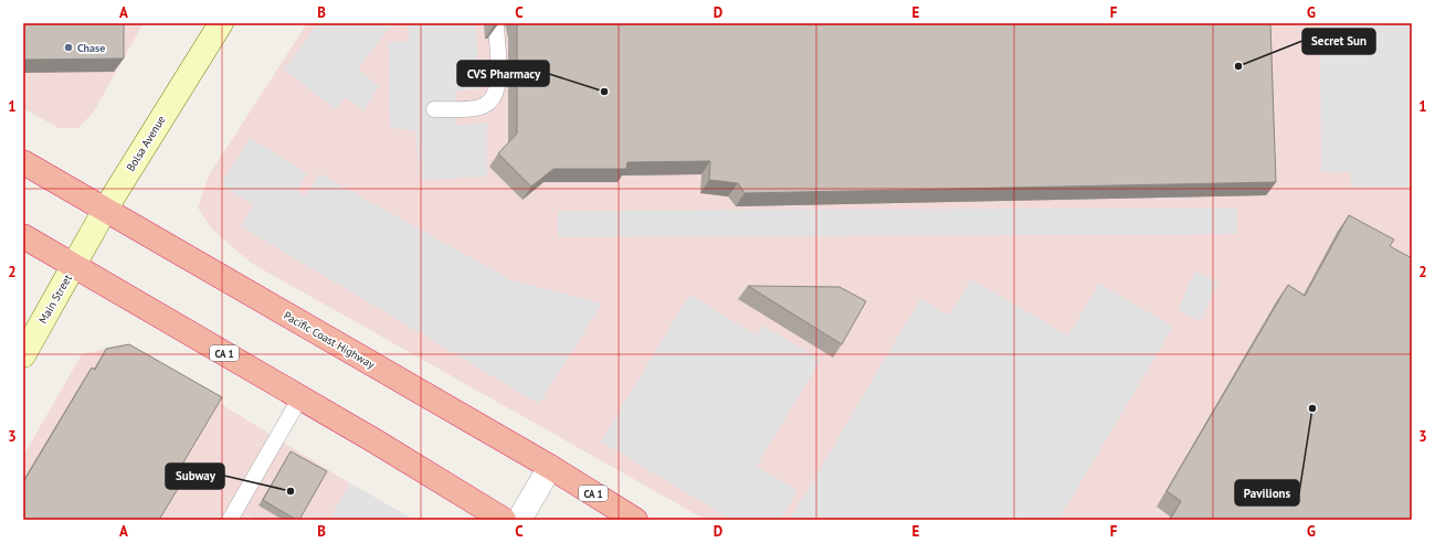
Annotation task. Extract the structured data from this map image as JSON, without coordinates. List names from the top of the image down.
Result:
{
  "streets": {
    "highway": ["Pacific Coast Highway", "CA 1"],
    "main road": ["Bolsa Avenue", "Main Street"]
  },
  "crossings": [
    ["Bolsa Avenue", "Main Street"],
    ["Bolsa Avenue", "Pacific Coast Highway"],
    ["Bolsa Avenue", "CA 1"],
    ["Main Street", "CA 1"]
  ],
  "places": [
    "Chase",
    "Secret Sun",
    "CVS Pharmacy",
    "Pavilions",
    "Subway"
  ],
  "grid": {
    "columns": [
      "A",
      "B",
      "C",
      "D",
      "E",
      "F",
      "G"
    ],
    "rows": ["1", "2", "3"]
  }
}
